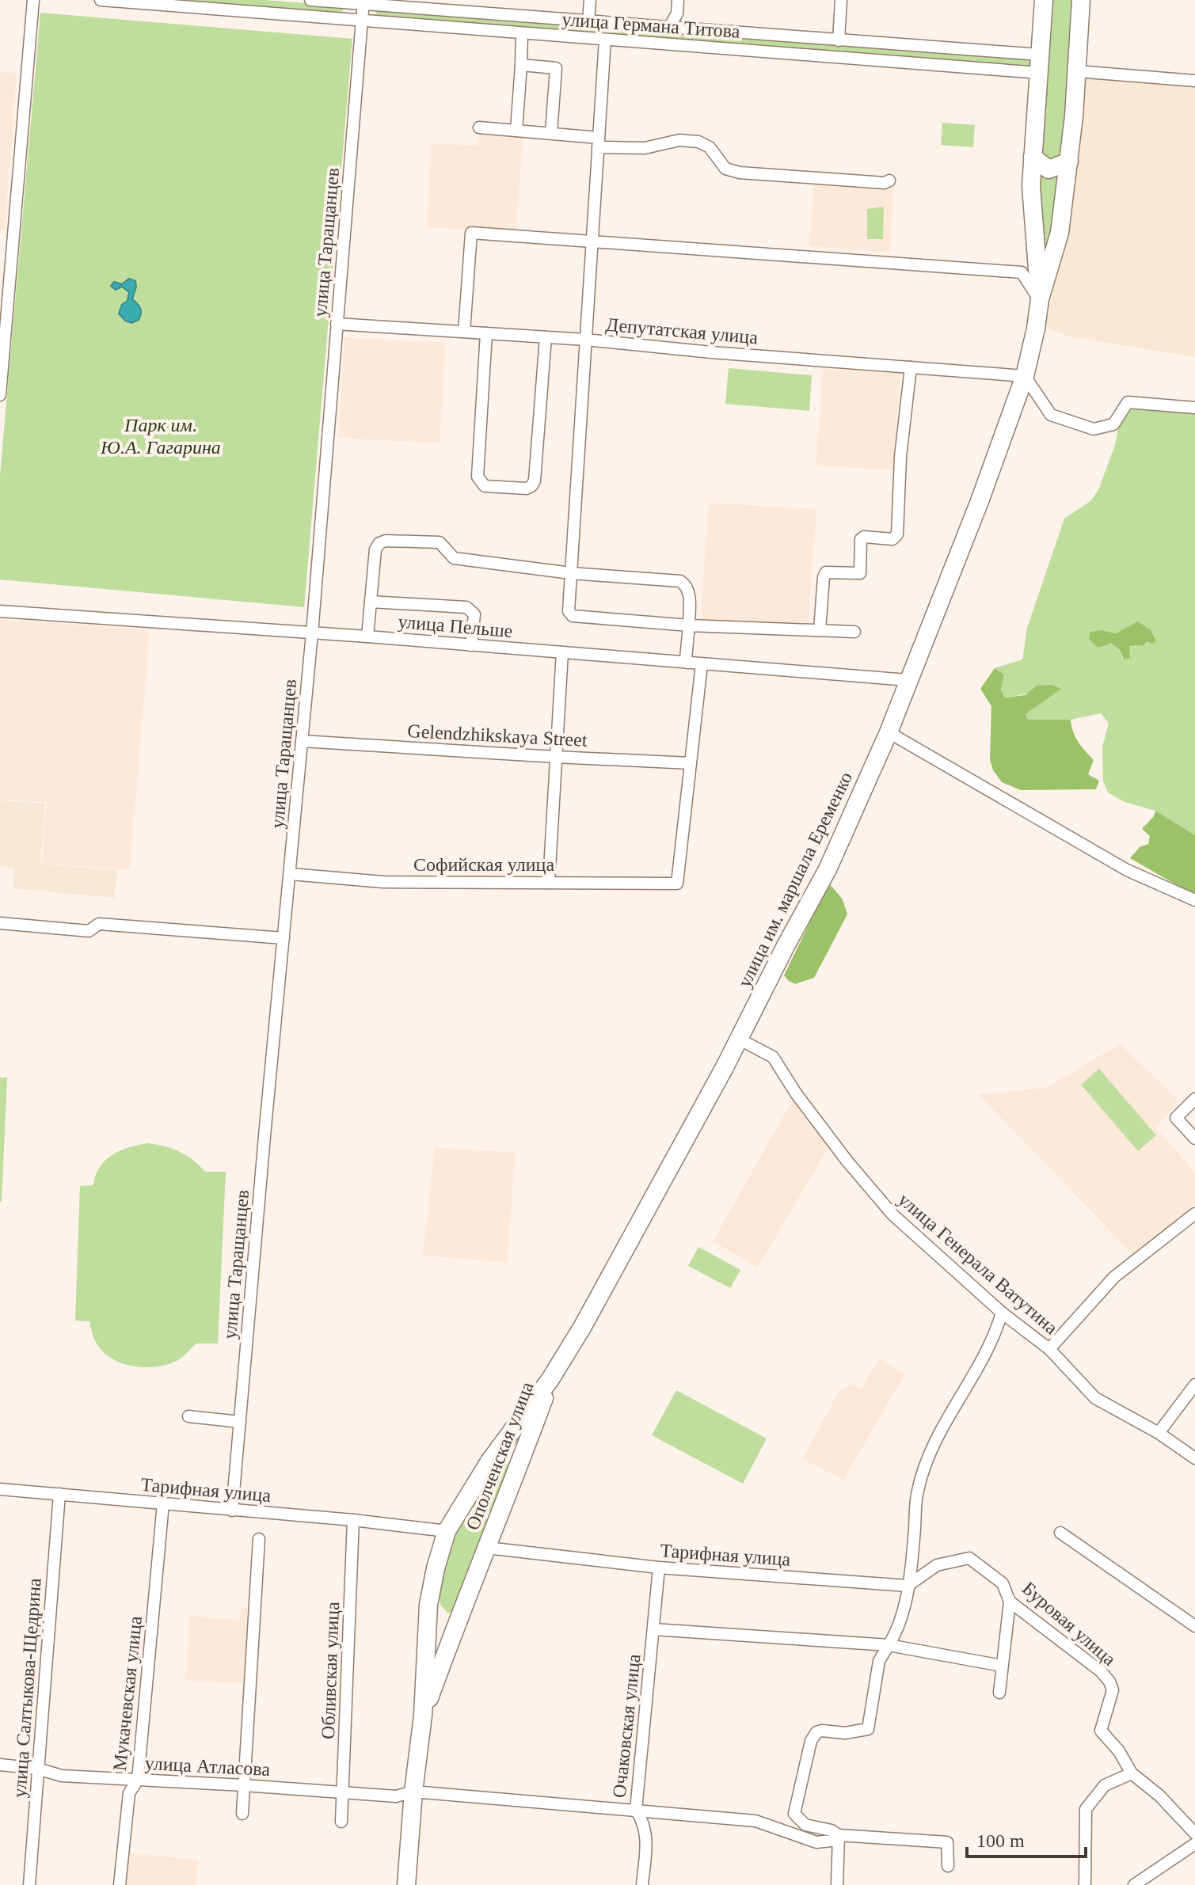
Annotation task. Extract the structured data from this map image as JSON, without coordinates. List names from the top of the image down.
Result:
{
  "streets": {
    "highway": ["улица им. маршала Еременко", "Ополченская улица"],
    "street": [
      "улица Германа Титова",
      "улица Таращанцев",
      "Депутатская улица",
      "улица Пельше",
      "Gelendzhikskaya Street",
      "Софийская улица",
      "улица Генерала Ватутина",
      "Тарифная улица",
      "Буровая улица",
      "Обливская улица",
      "улица Салтыкова-Щедрина",
      "Мукачевская улица",
      "Очаковская улица",
      "улица Атласова"
    ]
  },
  "crossings": [
    ["улица Германа Титова", "улица Таращанцев"],
    ["улица Германа Титова", "улица им. маршала Еременко"],
    ["улица Таращанцев", "Депутатская улица"],
    ["улица Таращанцев", "улица Пельше"],
    ["улица Таращанцев", "Gelendzhikskaya Street"],
    ["улица Таращанцев", "Софийская улица"],
    ["улица Таращанцев", "Тарифная улица"],
    ["Депутатская улица", "улица им. маршала Еременко"],
    ["улица Пельше", "улица им. маршала Еременко"],
    ["Gelendzhikskaya Street", "Софийская улица"],
    ["улица им. маршала Еременко", "улица Генерала Ватутина"],
    ["улица им. маршала Еременко", "Ополченская улица"],
    ["Ополченская улица", "Тарифная улица"],
    ["Ополченская улица", "улица Атласова"],
    ["Тарифная улица", "Буровая улица"],
    ["Тарифная улица", "Обливская улица"],
    ["Тарифная улица", "улица Салтыкова-Щедрина"],
    ["Тарифная улица", "Мукачевская улица"],
    ["Тарифная улица", "Очаковская улица"],
    ["Обливская улица", "улица Атласова"],
    ["улица Салтыкова-Щедрина", "улица Атласова"],
    ["Мукачевская улица", "улица Атласова"],
    ["Очаковская улица", "улица Атласова"]
  ],
  "parks": ["Парк им. Ю.А. Гагарина"],
  "scale_bar": "100 m"
}
